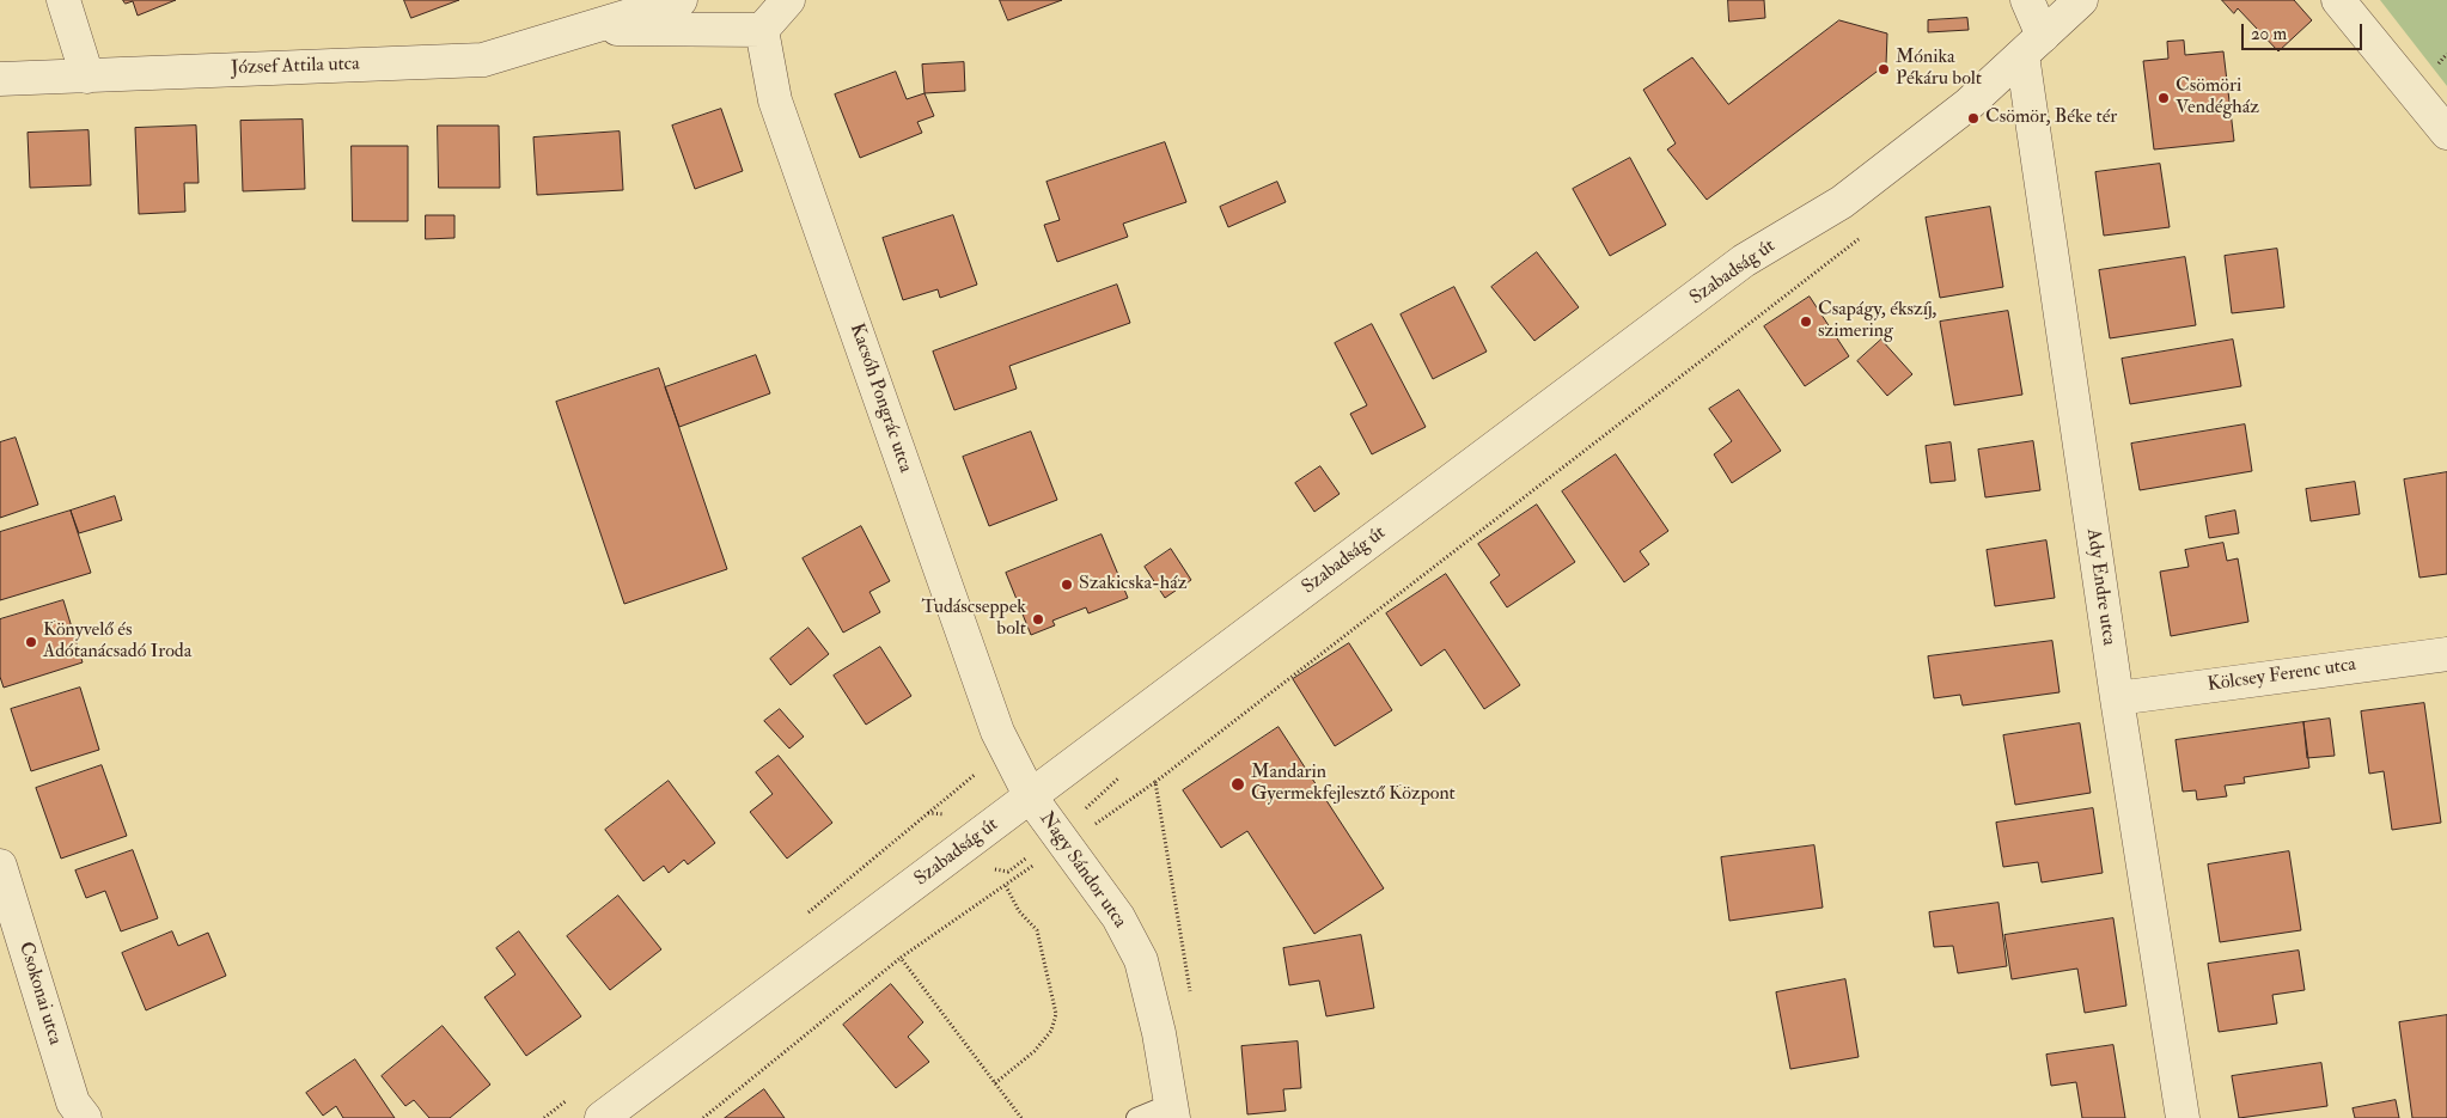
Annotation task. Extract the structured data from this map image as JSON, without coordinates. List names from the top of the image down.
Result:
{
  "streets": {
    "street": [
      "József Attila utca",
      "Szabadság út",
      "Kacsóh Pongrác utca",
      "Ady Endre utca",
      "Kölcsey Ferenc utca",
      "Nagy Sándor utca",
      "Csokonai utca"
    ]
  },
  "crossings": [
    ["József Attila utca", "Kacsóh Pongrác utca"],
    ["Szabadság út", "Kacsóh Pongrác utca"],
    ["Szabadság út", "Ady Endre utca"],
    ["Szabadság út", "Nagy Sándor utca"],
    ["Kacsóh Pongrác utca", "Nagy Sándor utca"],
    ["Ady Endre utca", "Kölcsey Ferenc utca"]
  ],
  "places": [
    "Mónika Pékáru bolt",
    "Csömöri Vendégház",
    "Csömör, Béke tér",
    "Csapágy, ékszíj, szimering",
    "Szakicska-ház",
    "Tudáscseppek bolt",
    "Könyvelő és Adótanácsadó Iroda",
    "Mandarin Gyermekfejlesztő Központ"
  ],
  "scale_bar": "20 m"
}
